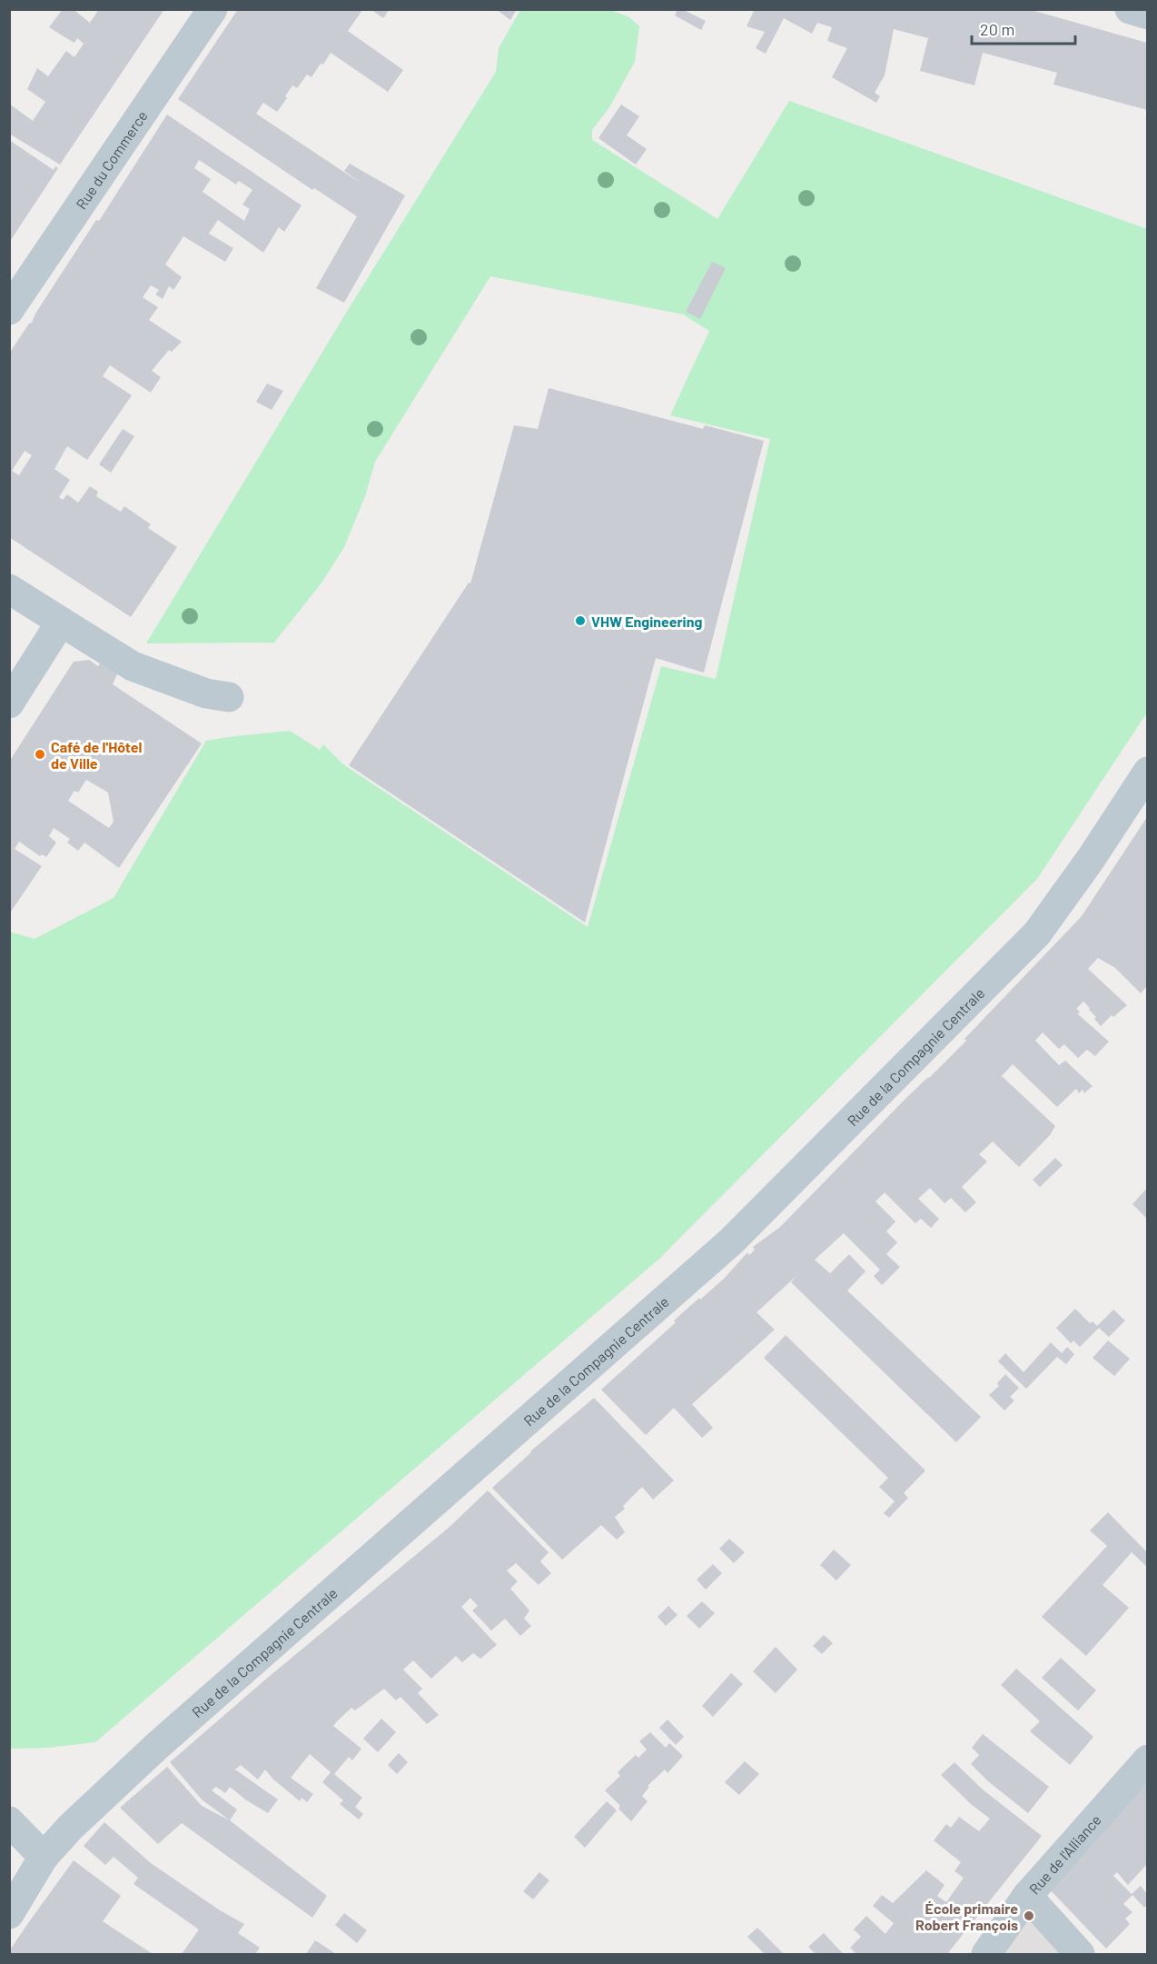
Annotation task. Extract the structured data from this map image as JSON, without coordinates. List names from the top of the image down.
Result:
{
  "streets": {
    "street": ["Rue du Commerce", "Rue de la Compagnie Centrale", "Rue de l'Alliance"]
  },
  "places": ["VHW Engineering", "Café de l'Hôtel de Ville", "École primaire Robert François"],
  "scale_bar": "20 m"
}
